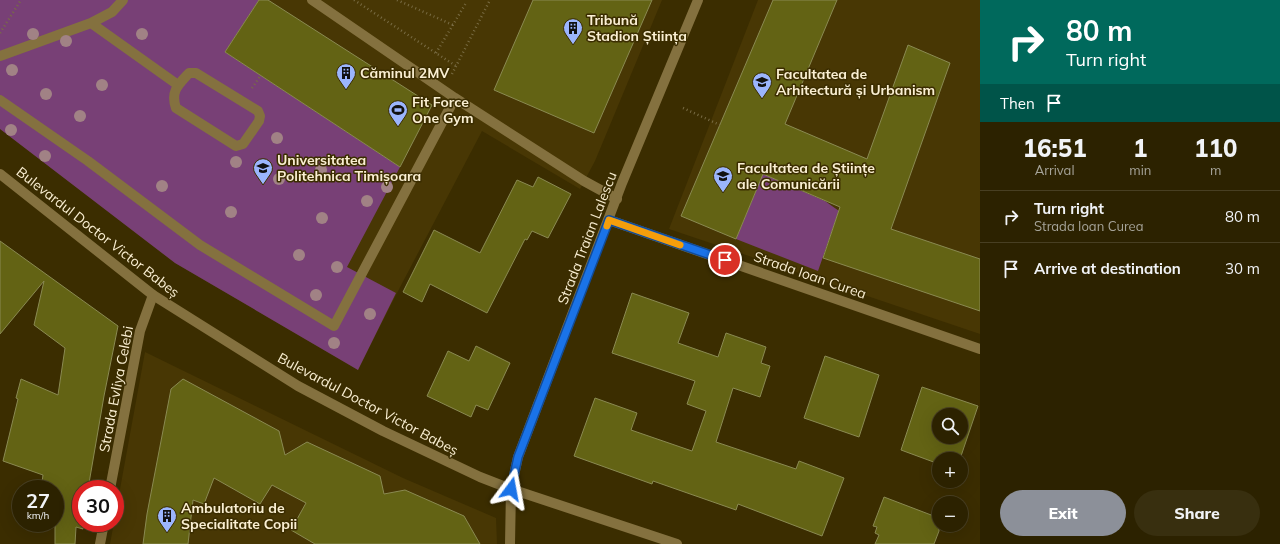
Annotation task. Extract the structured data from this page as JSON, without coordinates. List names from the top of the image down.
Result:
{
  "streets": {
    "street": [
      "Bulevardul Doctor Victor Babeș",
      "Strada Traian Lalescu",
      "Strada Ioan Curea",
      "Strada Evliya Celebi"
    ]
  },
  "crossings": [
    ["Bulevardul Doctor Victor Babeș", "Strada Traian Lalescu"],
    ["Bulevardul Doctor Victor Babeș", "Strada Evliya Celebi"],
    ["Strada Traian Lalescu", "Strada Ioan Curea"]
  ],
  "places": {
    "building": ["Tribună Stadion Știința", "Căminul 2MV", "Ambulatoriu de Specialitate Copii"],
    "school or university": ["Facultatea de Arhitectură și Urbanism", "Universitatea Politehnica Timișoara", "Facultatea de Științe ale Comunicării"],
    "sports": ["Fit Force One Gym"]
  },
  "page": {
    "turn": ["80 m", "Turn right"],
    "then": "Then",
    "eta": [
      "16:51",
      "Arrival",
      "1",
      "min",
      "110",
      "m"
    ],
    "list": [
      {
        "name": "Turn right",
        "note": "Strada Ioan Curea",
        "value": "80 m"
      },
      {
        "name": "Arrive at destination",
        "value": "30 m"
      }
    ],
    "map_buttons": ["+", "−"],
    "speed": "27 km/h",
    "limit": "30",
    "buttons": ["Exit", "Share"]
  }
}
